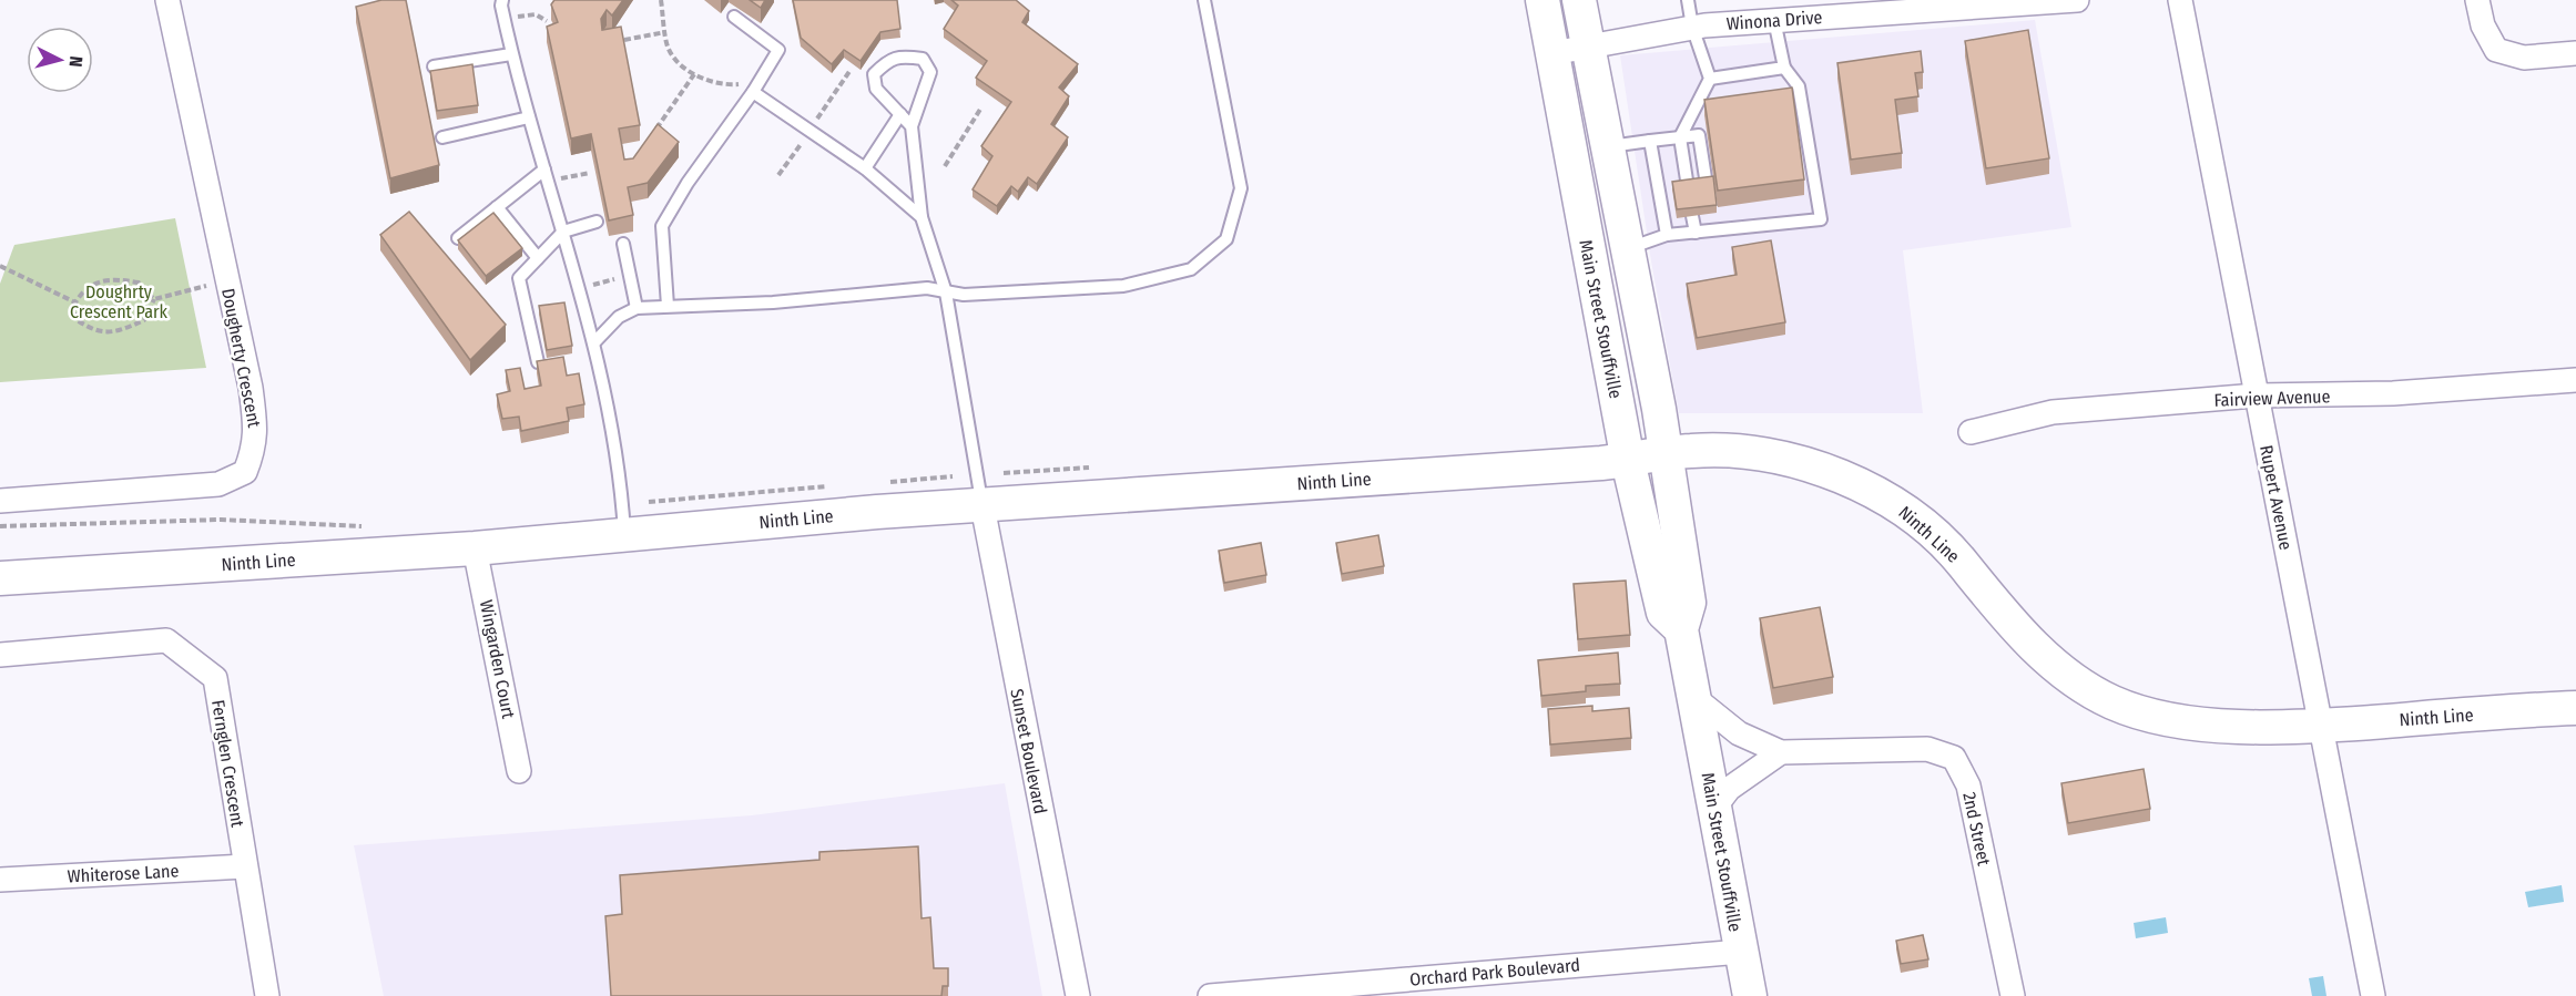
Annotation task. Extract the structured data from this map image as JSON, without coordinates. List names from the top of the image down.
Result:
{
  "streets": {
    "main road": ["Main Street Stouffville", "Ninth Line"],
    "street": [
      "Winona Drive",
      "Dougherty Crescent",
      "Fairview Avenue",
      "Rupert Avenue",
      "Wingarden Court",
      "Sunset Boulevard",
      "Fernglen Crescent",
      "2nd Street",
      "Whiterose Lane",
      "Orchard Park Boulevard"
    ]
  },
  "crossings": [
    ["Winona Drive", "Main Street Stouffville"],
    ["Main Street Stouffville", "Ninth Line"],
    ["Main Street Stouffville", "2nd Street"],
    ["Main Street Stouffville", "Orchard Park Boulevard"],
    ["Fairview Avenue", "Rupert Avenue"],
    ["Ninth Line", "Rupert Avenue"],
    ["Ninth Line", "Wingarden Court"],
    ["Ninth Line", "Sunset Boulevard"],
    ["Fernglen Crescent", "Whiterose Lane"]
  ],
  "parks": ["Doughrty Crescent Park"],
  "north": "right"
}
